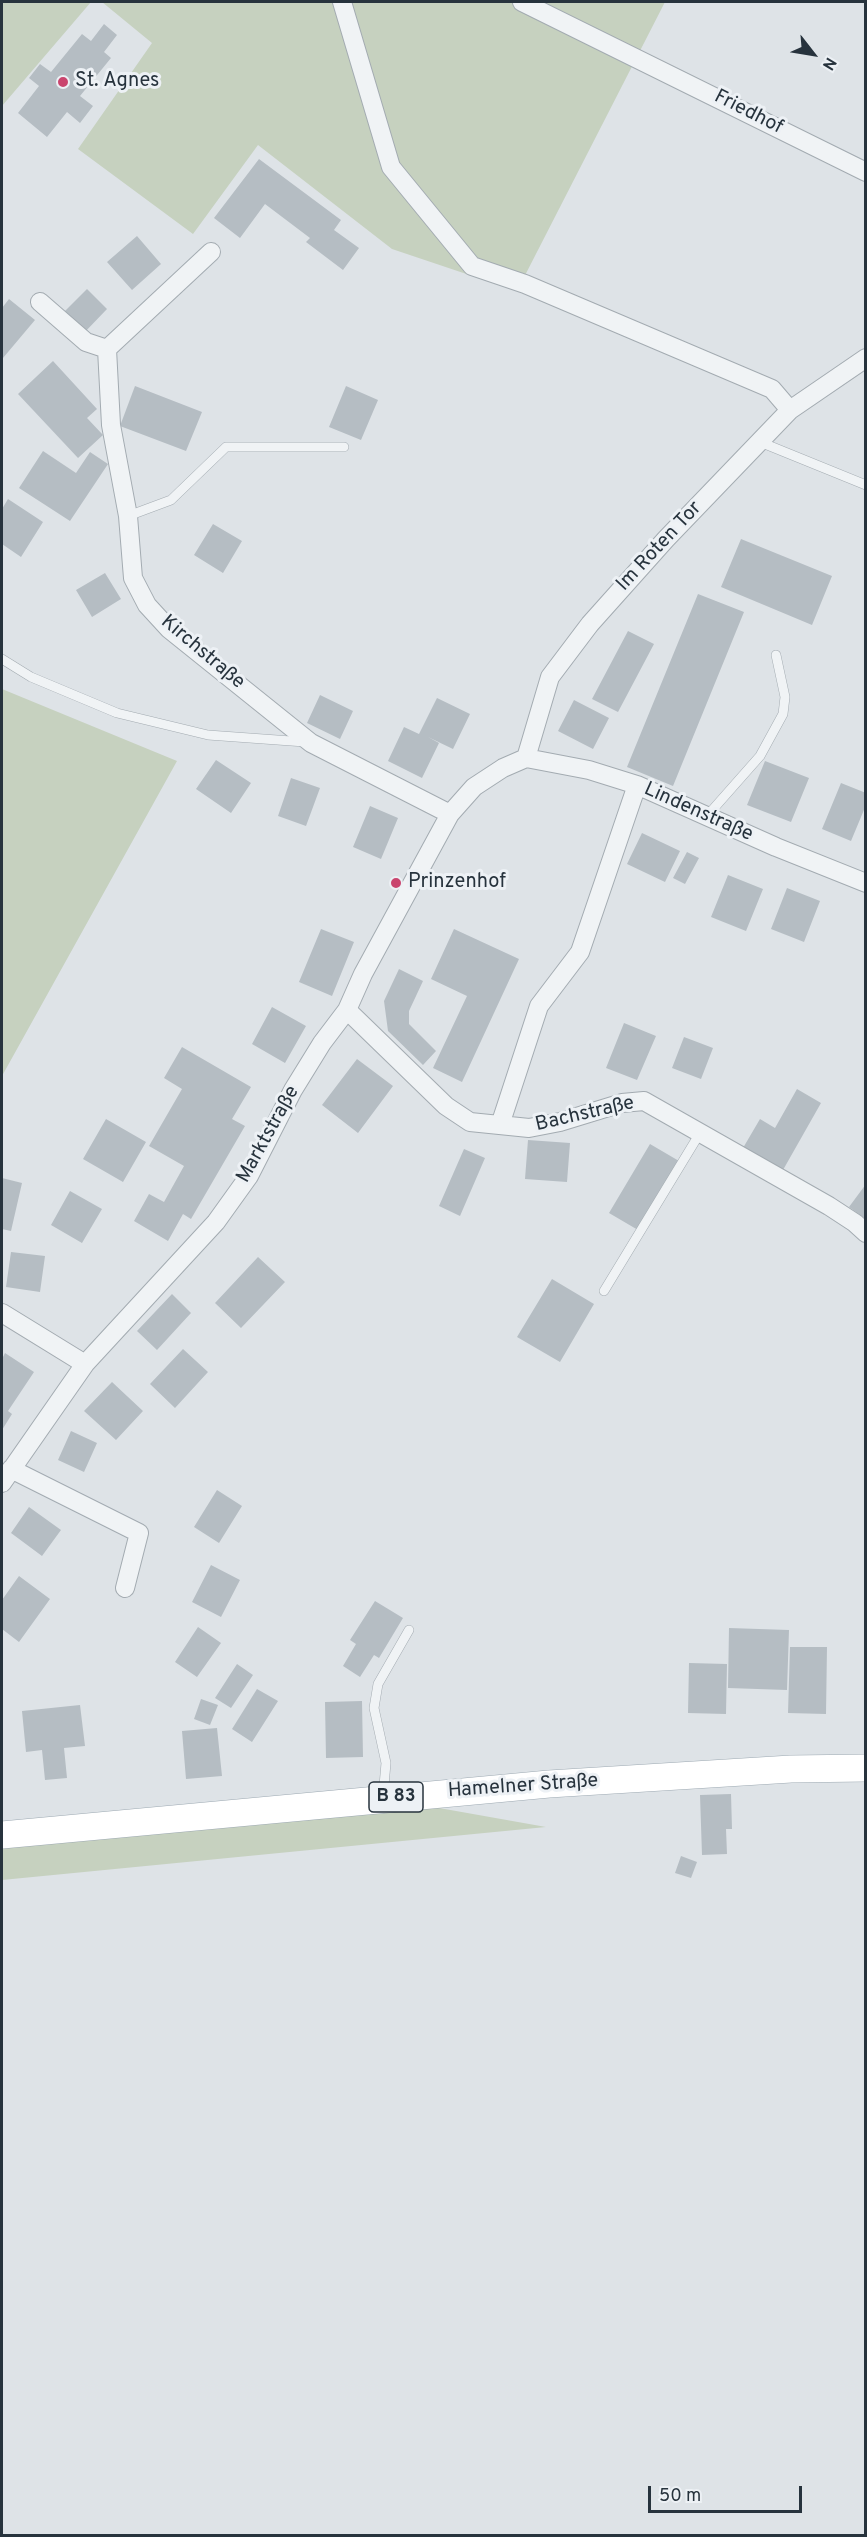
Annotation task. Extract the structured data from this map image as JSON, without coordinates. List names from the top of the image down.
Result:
{
  "streets": {
    "main road": ["Hamelner Straße", "B 83"],
    "street": [
      "Friedhof",
      "Im Roten Tor",
      "Kirchstraße",
      "Lindenstraße",
      "Bachstraße",
      "Marktstraße"
    ]
  },
  "crossings": [
    ["Im Roten Tor", "Lindenstraße"],
    ["Im Roten Tor", "Marktstraße"],
    ["Kirchstraße", "Marktstraße"],
    ["Lindenstraße", "Marktstraße"],
    ["Bachstraße", "Marktstraße"]
  ],
  "places": ["St. Agnes", "Prinzenhof"],
  "scale_bar": "50 m",
  "north": "bottom right"
}
